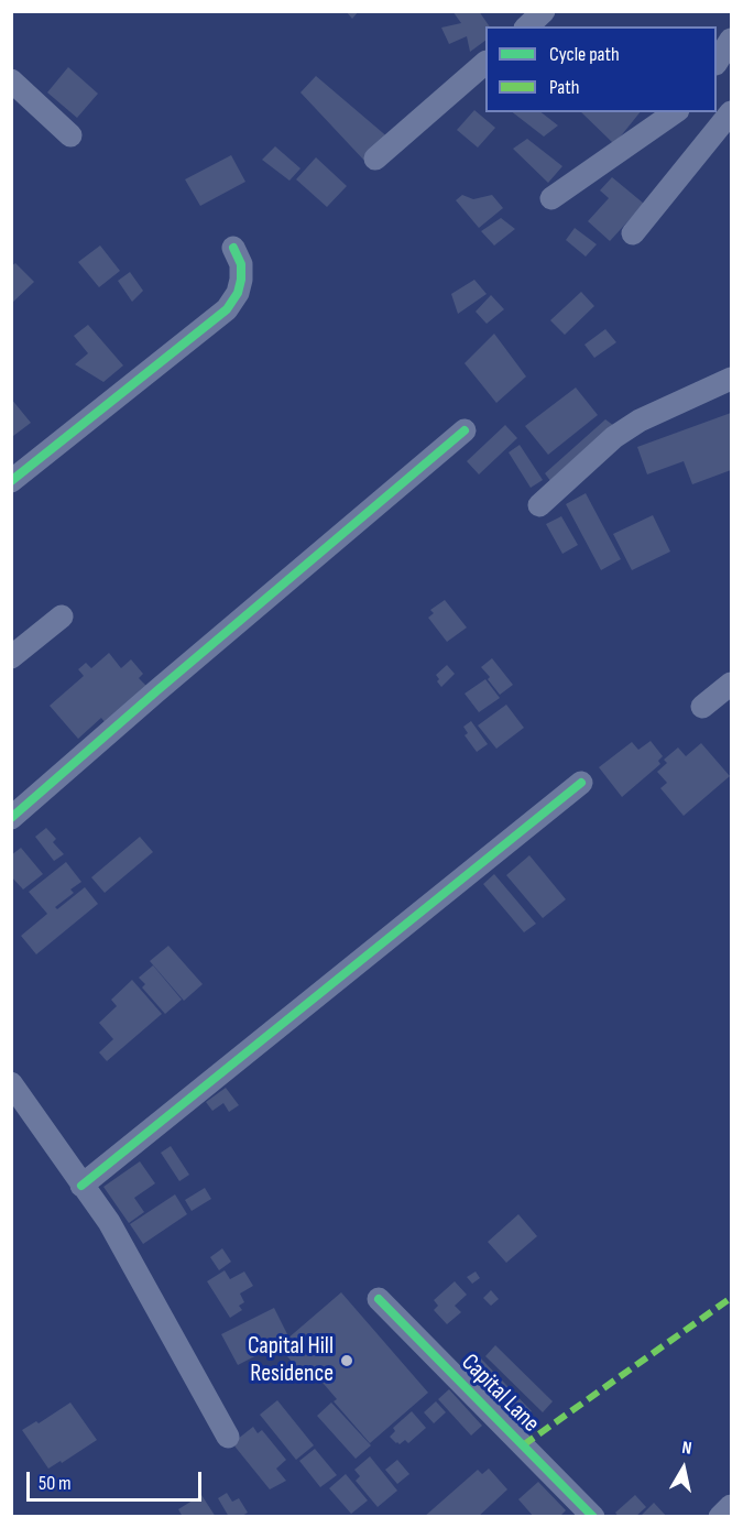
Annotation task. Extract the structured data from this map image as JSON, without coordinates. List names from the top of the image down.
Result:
{
  "streets": {
    "street": ["Capital Lane"]
  },
  "places": ["Capital Hill Residence"],
  "legend": ["Cycle path", "Path"],
  "scale_bar": "50 m",
  "north": "top"
}
